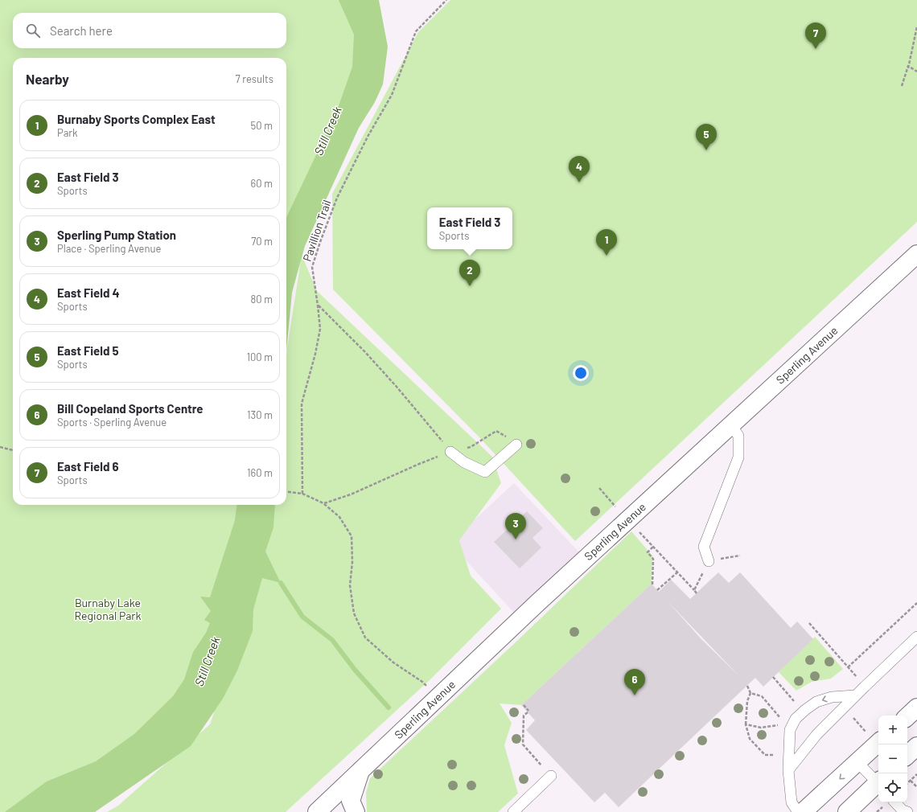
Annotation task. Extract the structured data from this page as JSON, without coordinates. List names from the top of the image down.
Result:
{
  "streets": {
    "street": ["Sperling Avenue"],
    "path": ["Pavillion Trail"]
  },
  "water": ["Still Creek"],
  "parks": ["Burnaby Lake Regional Park"],
  "page": {
    "search": "Search here",
    "pins": [
      "7",
      "5",
      "4",
      "1",
      "2",
      "3",
      "6"
    ],
    "heading": ["Nearby", "7 results"],
    "list": [
      {
        "mark": "1",
        "name": "Burnaby Sports Complex East",
        "note": "Park",
        "value": "50 m"
      },
      {
        "mark": "2",
        "name": "East Field 3",
        "note": "Sports",
        "value": "60 m"
      },
      {
        "mark": "3",
        "name": "Sperling Pump Station",
        "note": "Place · Sperling Avenue",
        "value": "70 m"
      },
      {
        "mark": "4",
        "name": "East Field 4",
        "note": "Sports",
        "value": "80 m"
      },
      {
        "mark": "5",
        "name": "East Field 5",
        "note": "Sports",
        "value": "100 m"
      },
      {
        "mark": "6",
        "name": "Bill Copeland Sports Centre",
        "note": "Sports · Sperling Avenue",
        "value": "130 m"
      },
      {
        "mark": "7",
        "name": "East Field 6",
        "note": "Sports",
        "value": "160 m"
      }
    ],
    "popup": ["East Field 3", "Sports"],
    "map_buttons": ["+", "−"]
  }
}
